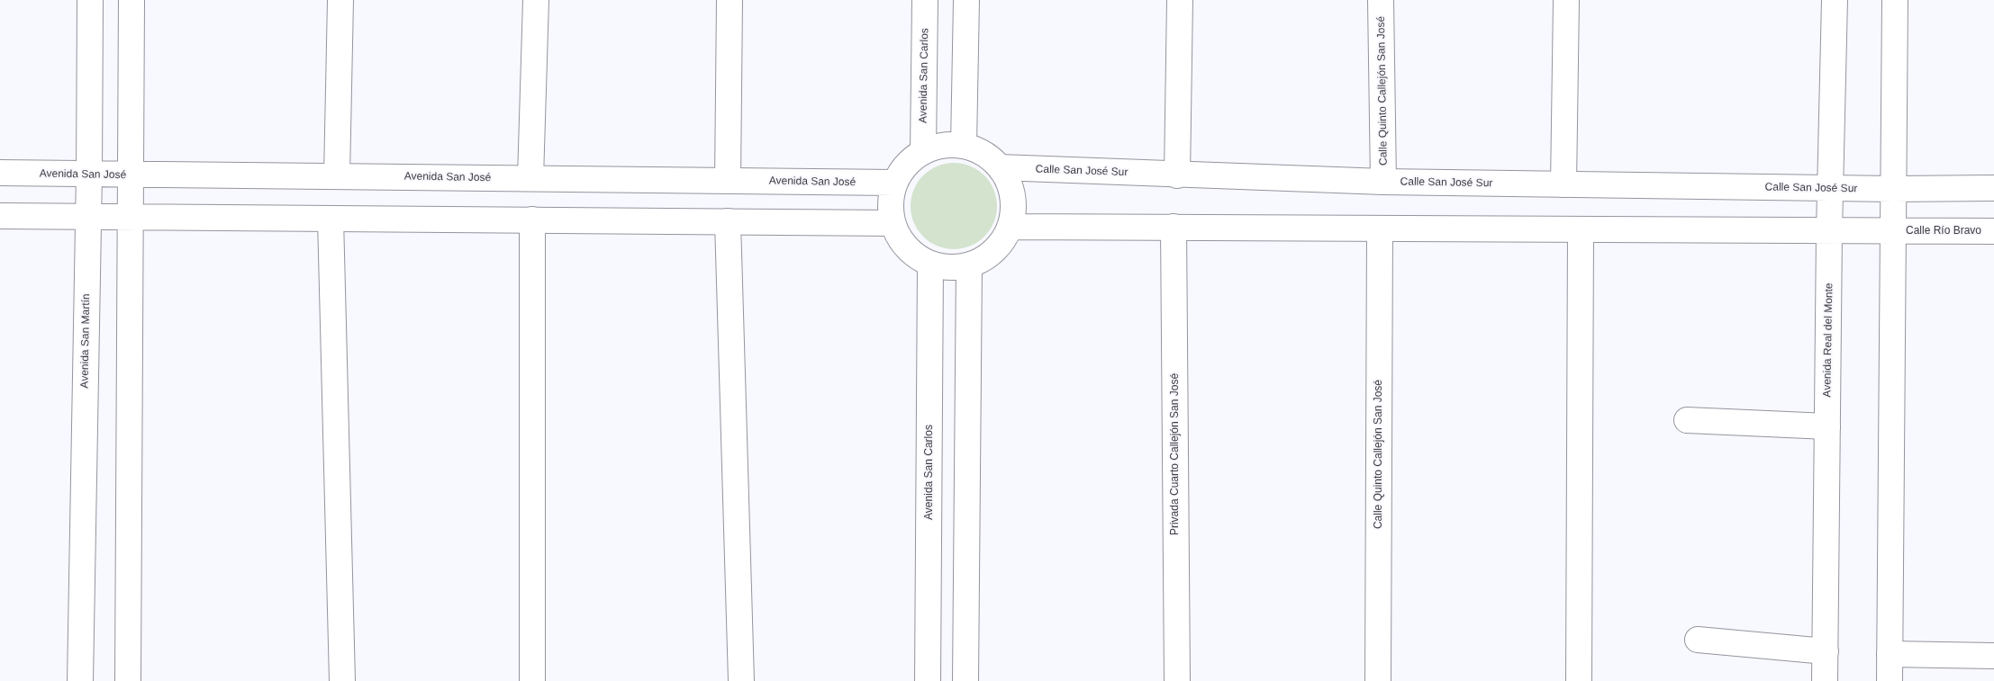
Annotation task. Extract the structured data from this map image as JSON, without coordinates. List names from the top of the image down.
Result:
{
  "streets": {
    "street": [
      "Avenida San Carlos",
      "Calle Quinto Callejón San José",
      "Calle San José Sur",
      "Avenida San José",
      "Calle Río Bravo",
      "Avenida Real del Monte",
      "Avenida San Martín",
      "Privada Cuarto Callejón San José"
    ]
  },
  "crossings": [
    ["Avenida San Carlos", "Calle San José Sur"],
    ["Avenida San Carlos", "Avenida San José"],
    ["Calle Quinto Callejón San José", "Calle San José Sur"],
    ["Calle San José Sur", "Avenida San José"],
    ["Calle San José Sur", "Avenida Real del Monte"],
    ["Avenida San José", "Avenida San Martín"]
  ]
}
